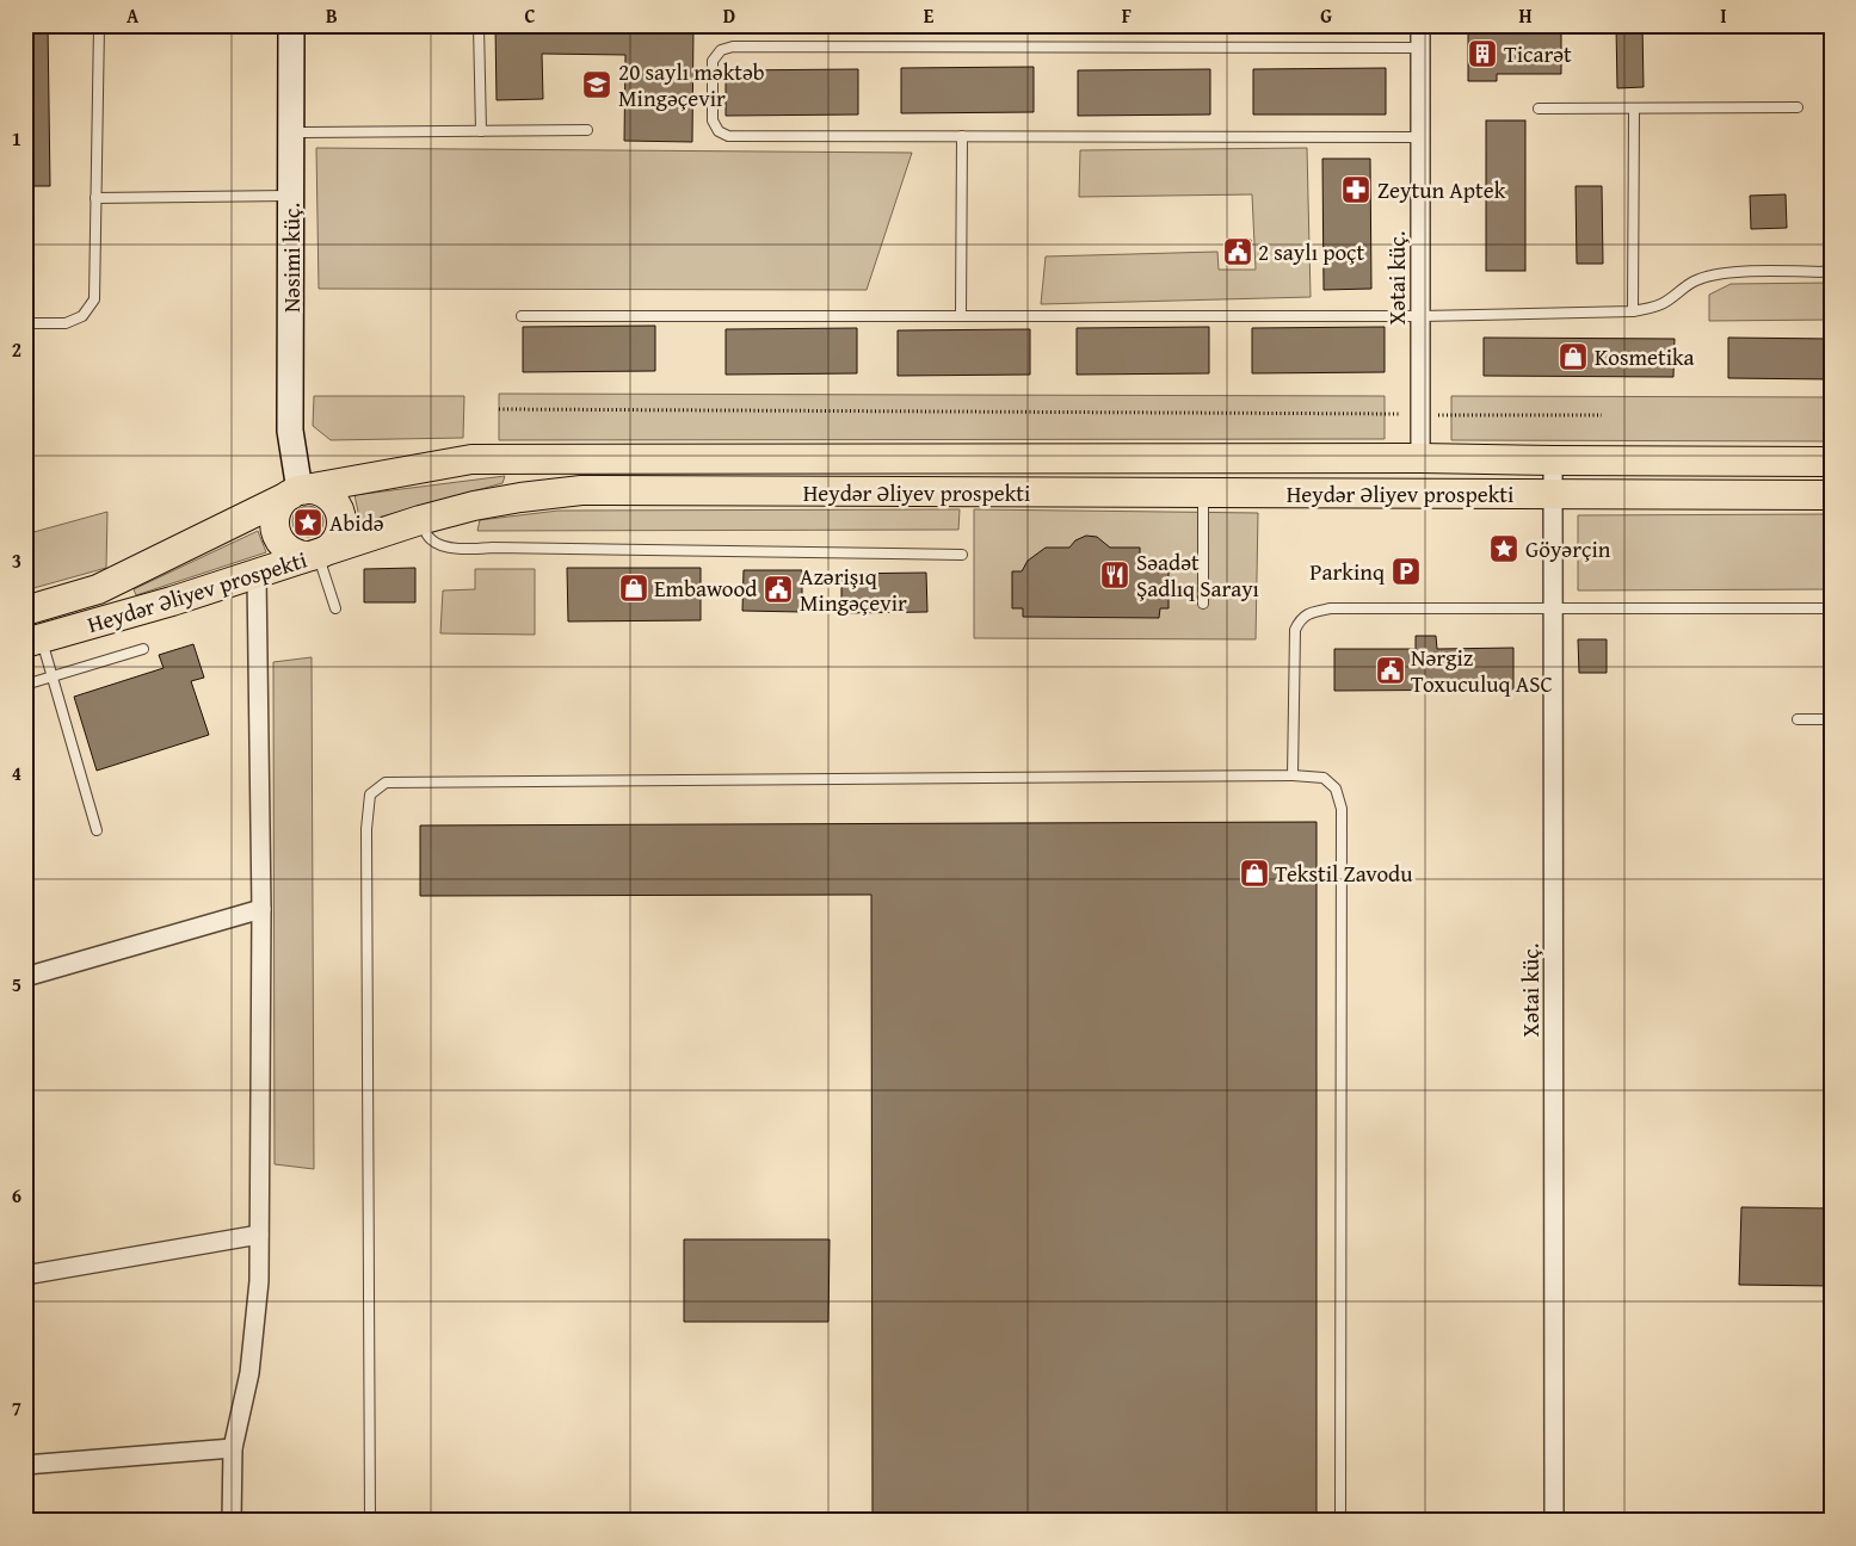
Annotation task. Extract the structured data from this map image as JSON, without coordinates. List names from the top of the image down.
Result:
{
  "streets": {
    "main road": ["Heydər Əliyev prospekti"],
    "street": ["Nəsimi küç.", "Xətai küç."]
  },
  "crossings": [
    ["Nəsimi küç.", "Heydər Əliyev prospekti"],
    ["Xətai küç.", "Heydər Əliyev prospekti"]
  ],
  "places": {
    "building": ["Ticarət"],
    "school or university": ["20 saylı məktəb Mingəçevir"],
    "pharmacy": ["Zeytun Aptek"],
    "public building": ["2 saylı poçt", "Azərişıq Mingəçevir", "Nərgiz Toxuculuq ASC"],
    "shop": ["Kosmetika", "Embawood", "Tekstil Zavodu"],
    "place": ["Abidə", "Göyərçin"],
    "parking": ["Parkinq"],
    "restaurant": ["Səadət Şadlıq Sarayı"]
  },
  "grid": {
    "columns": [
      "A",
      "B",
      "C",
      "D",
      "E",
      "F",
      "G",
      "H",
      "I"
    ],
    "rows": [
      "1",
      "2",
      "3",
      "4",
      "5",
      "6",
      "7"
    ]
  }
}
